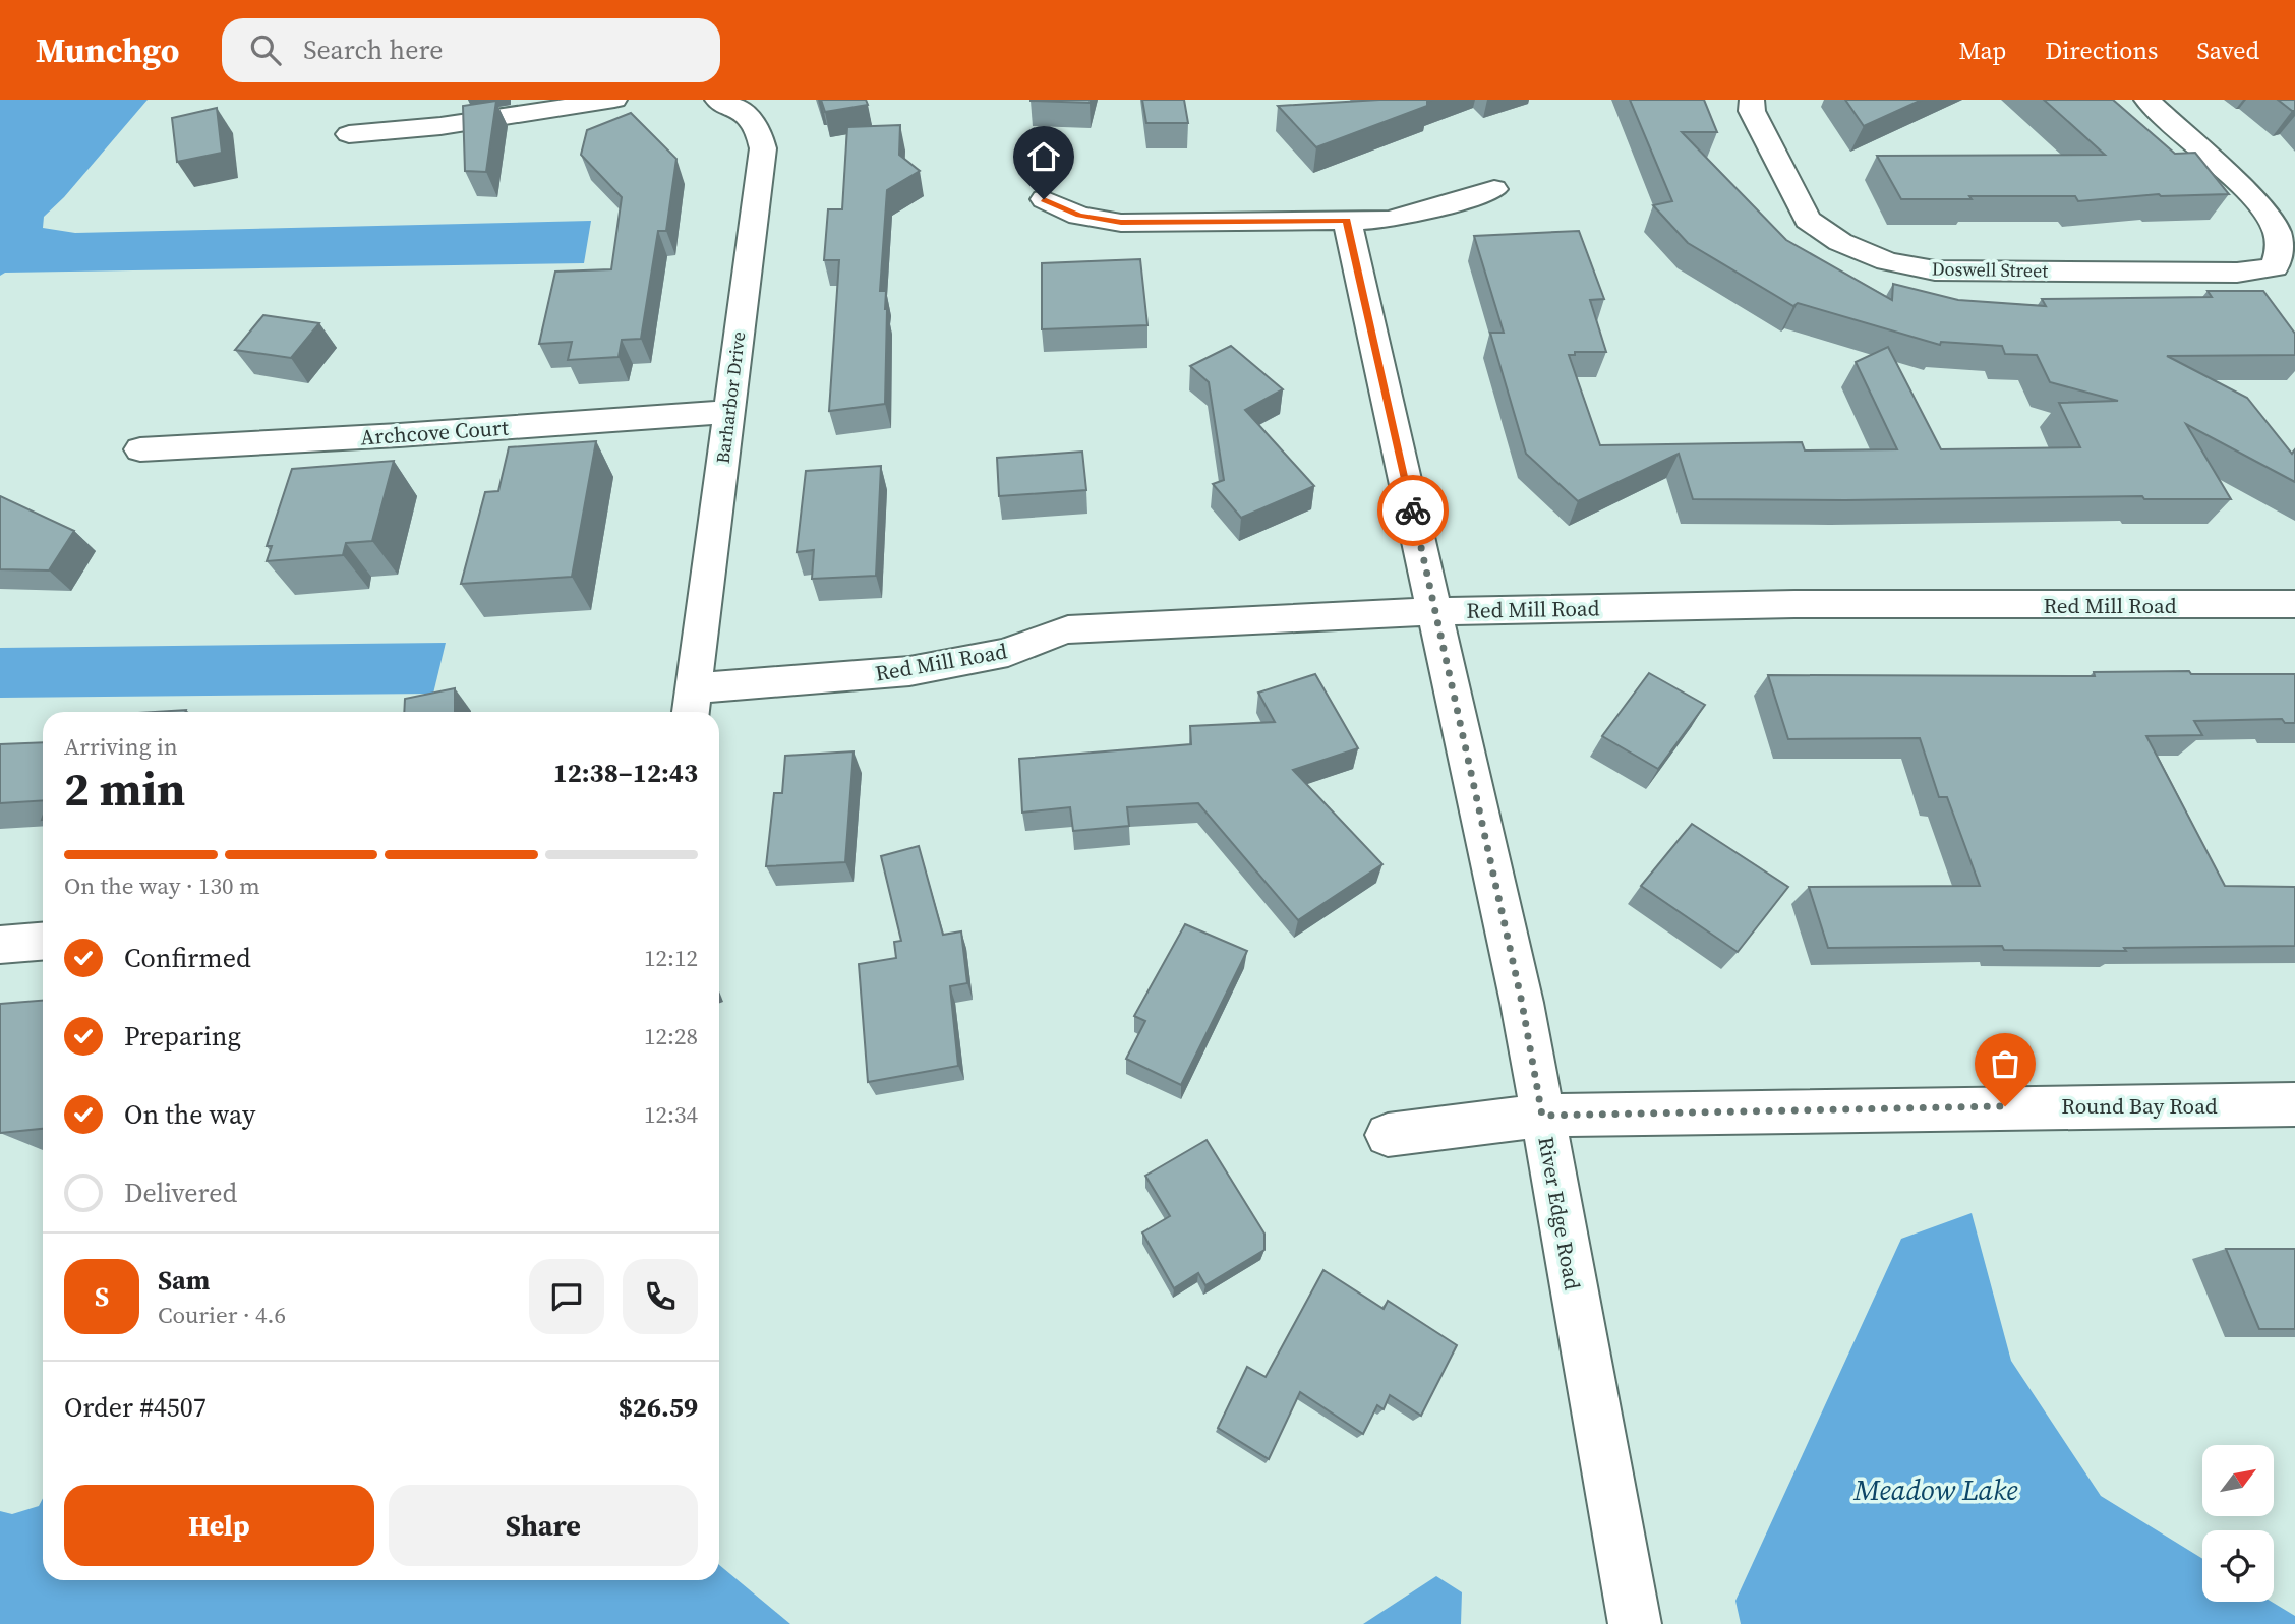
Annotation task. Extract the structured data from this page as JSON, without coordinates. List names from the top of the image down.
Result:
{
  "streets": {
    "street": [
      "Doswell Street",
      "Barharbor Drive",
      "Archcove Court",
      "Red Mill Road",
      "Round Bay Road",
      "River Edge Road"
    ]
  },
  "crossings": [
    ["Barharbor Drive", "Archcove Court"],
    ["Barharbor Drive", "Red Mill Road"],
    ["Red Mill Road", "River Edge Road"],
    ["Round Bay Road", "River Edge Road"]
  ],
  "water": ["Meadow Lake"],
  "north": "top right",
  "page": {
    "header": "Munchgo",
    "search": "Search here",
    "nav": ["Map", "Directions", "Saved"],
    "heading": ["2 min", "Arriving in", "12:38–12:43"],
    "panel": [
      "Sam",
      "Courier · 4.6",
      "Order #4507",
      "$26.59"
    ],
    "bar": "On the way · 130 m",
    "list": [
      ["Confirmed", "12:12"],
      ["Preparing", "12:28"],
      ["On the way", "12:34"],
      "Delivered"
    ],
    "round": "S",
    "buttons": ["Help", "Share"]
  }
}
